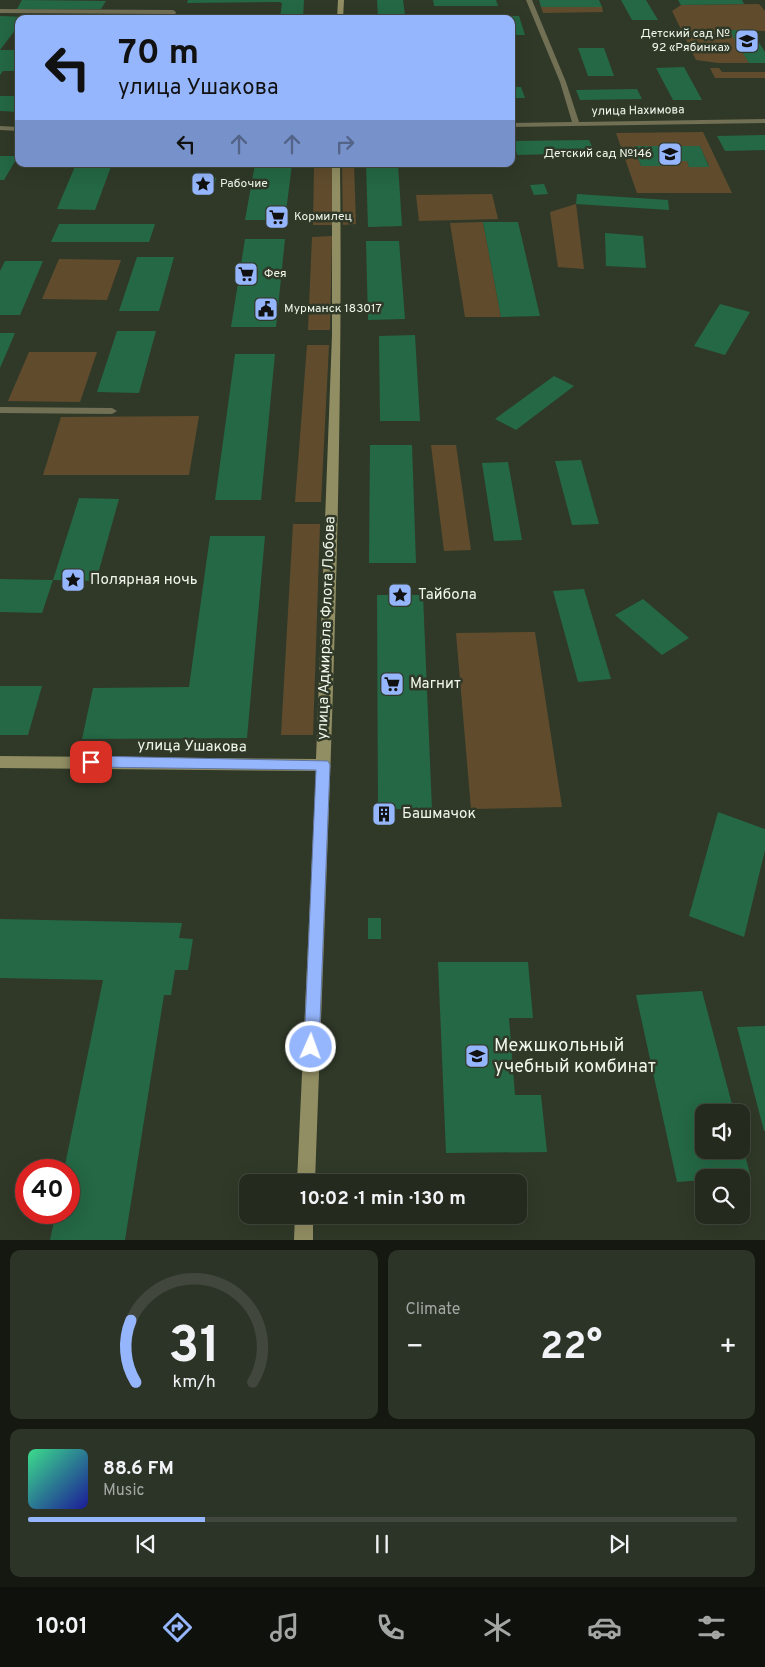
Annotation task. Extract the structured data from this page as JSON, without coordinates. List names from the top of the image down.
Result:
{
  "streets": {
    "street": ["улица Нахимова", "улица Адмирала Флота Лобова", "улица Ушакова"]
  },
  "crossings": [
    ["улица Адмирала Флота Лобова", "улица Ушакова"]
  ],
  "places": {
    "school or university": ["Детский сад № 92 «Рябинка»", "Детский сад №146", "Межшкольный учебный комбинат"],
    "place": ["Рабочие", "Полярная ночь", "Тайбола"],
    "supermarket": ["Кормилец", "Фея", "Магнит"],
    "public building": ["Мурманск 183017"],
    "building": ["Башмачок"]
  },
  "page": {
    "turn": ["70 m", "улица Ушакова"],
    "limit": "40",
    "trip": "10:02 · 1 min · 130 m",
    "tile": "Climate",
    "heat": ["−", "22°", "+"],
    "song": ["88.6 FM", "Music"],
    "tabs": "10:01",
    "gauge": ["31", "km/h"]
  }
}
